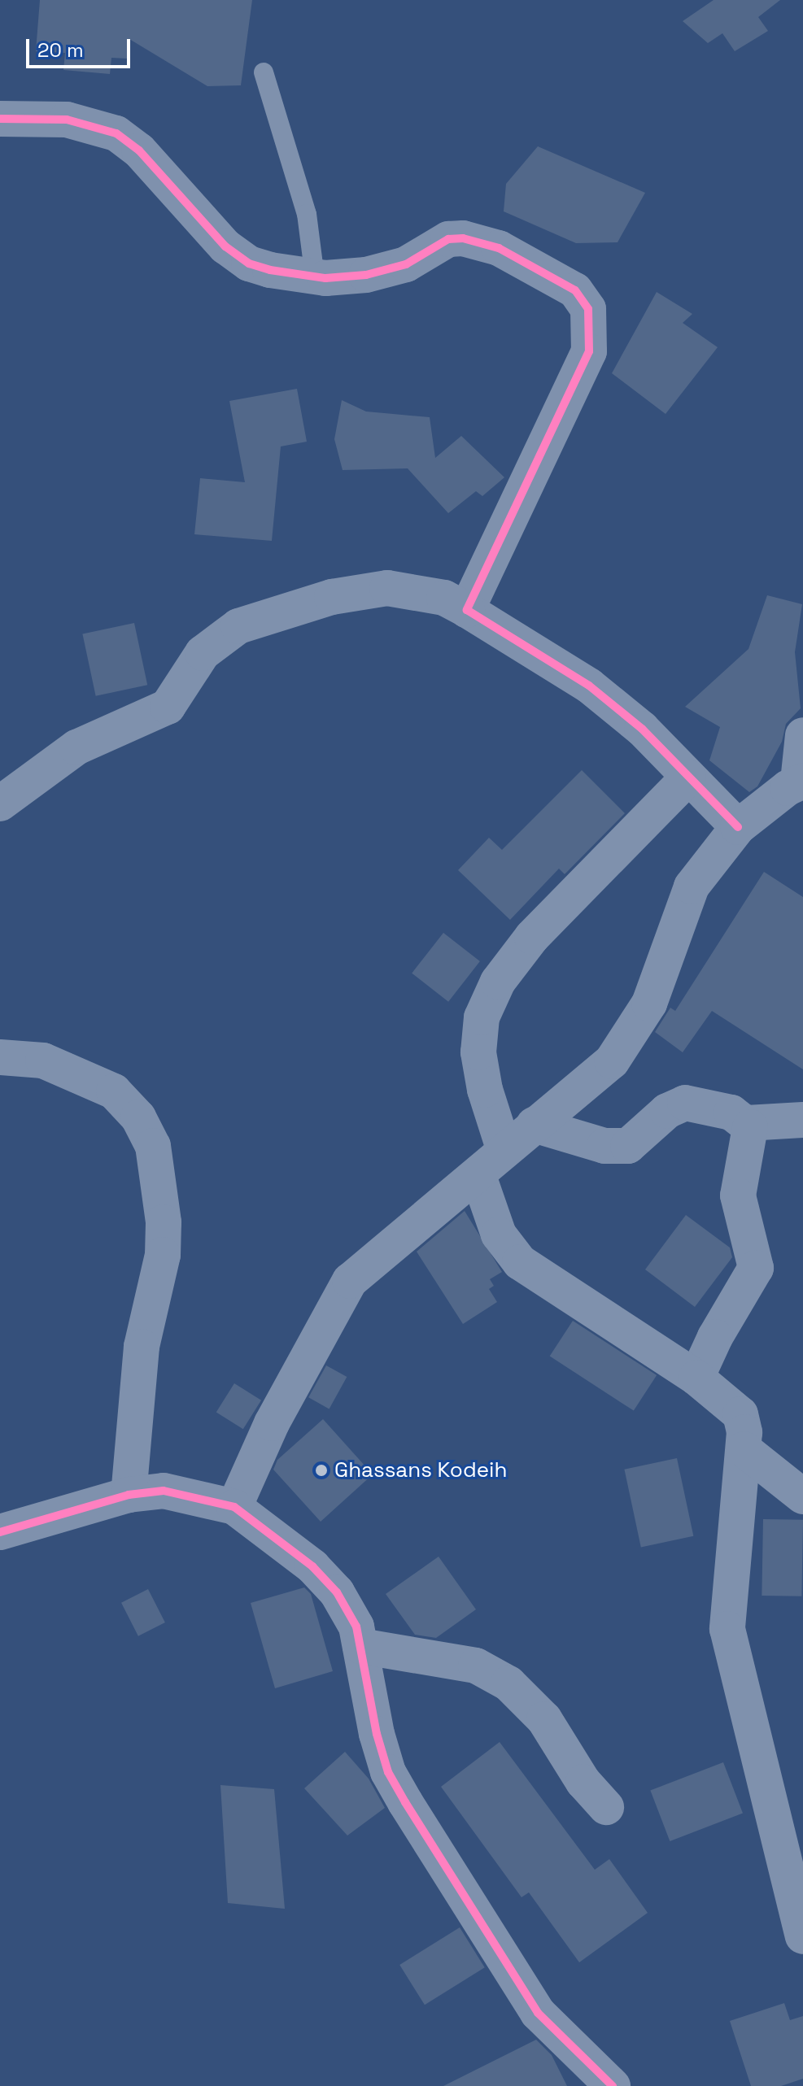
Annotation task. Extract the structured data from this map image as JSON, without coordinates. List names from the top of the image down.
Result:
{
  "places": ["Ghassans Kodeih"],
  "scale_bar": "20 m"
}
